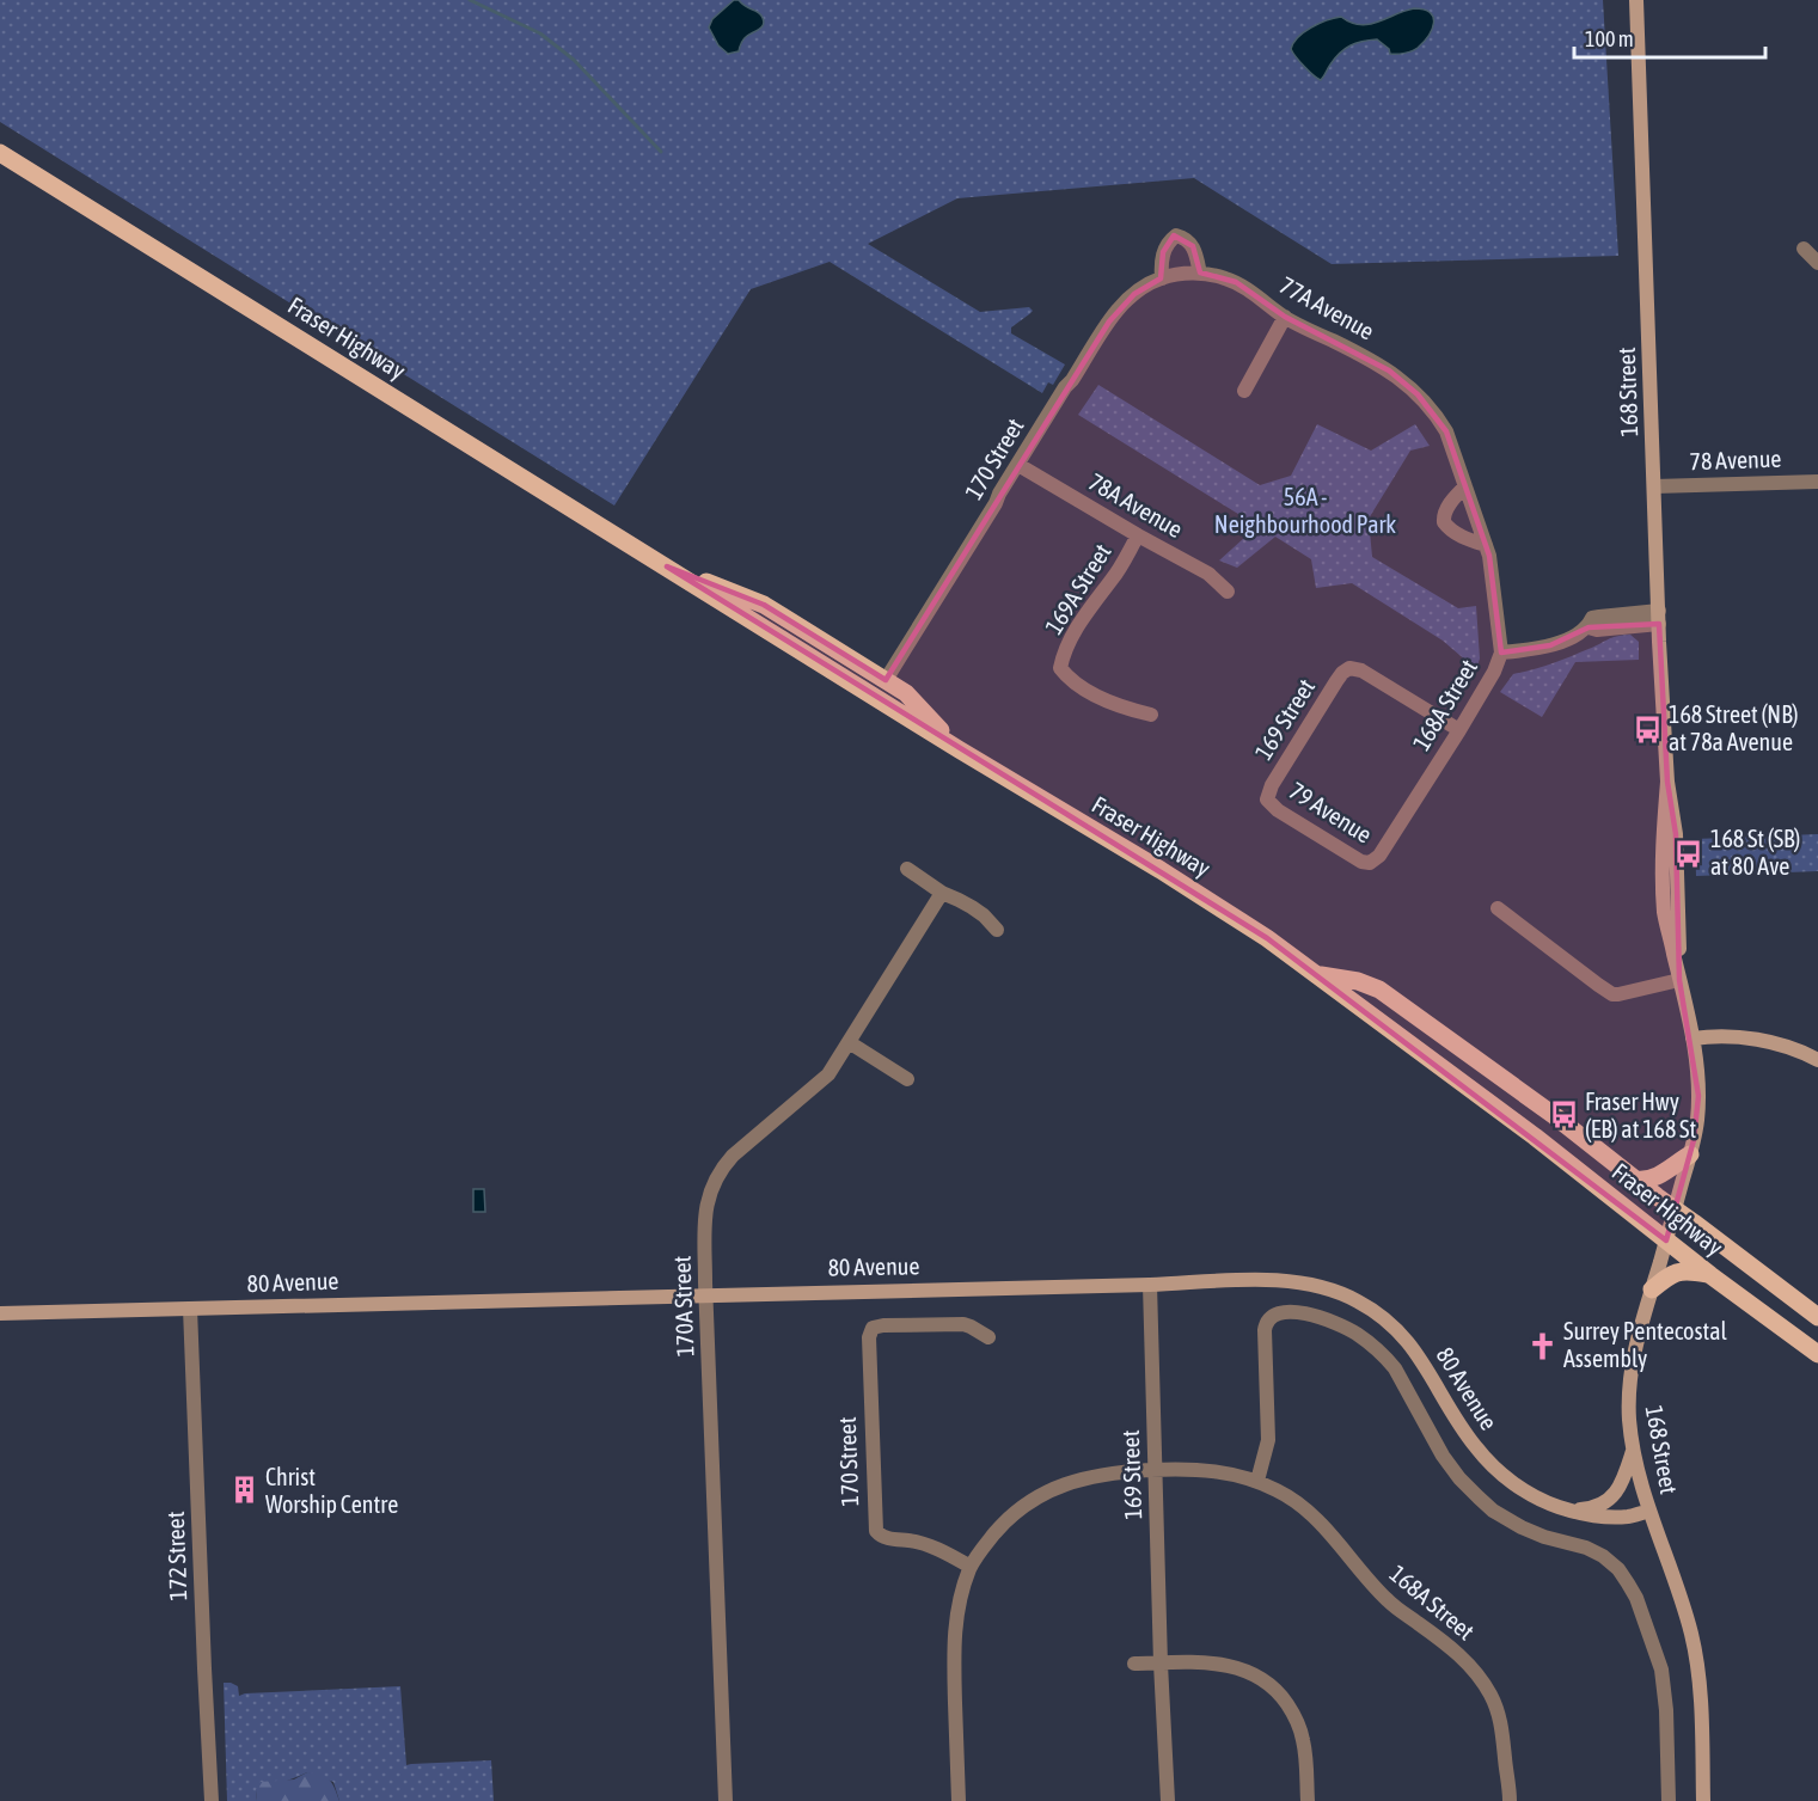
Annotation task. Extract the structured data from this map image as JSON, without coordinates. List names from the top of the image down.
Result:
{
  "streets": {
    "main road": ["Fraser Highway", "168 Street", "80 Avenue"],
    "street": [
      "77A Avenue",
      "170 Street",
      "78 Avenue",
      "78A Avenue",
      "169A Street",
      "168A Street",
      "169 Street",
      "79 Avenue",
      "170A Street",
      "172 Street"
    ]
  },
  "crossings": [
    ["77A Avenue", "170 Street"],
    ["77A Avenue", "168A Street"],
    ["Fraser Highway", "168 Street"],
    ["Fraser Highway", "170 Street"],
    ["168 Street", "78 Avenue"],
    ["168 Street", "80 Avenue"],
    ["170 Street", "78A Avenue"],
    ["170 Street", "168A Street"],
    ["78A Avenue", "169A Street"],
    ["168A Street", "169 Street"],
    ["168A Street", "79 Avenue"],
    ["169 Street", "79 Avenue"],
    ["169 Street", "80 Avenue"],
    ["80 Avenue", "170A Street"],
    ["80 Avenue", "172 Street"]
  ],
  "parks": ["56A - Neighbourhood Park"],
  "places": {
    "bus stop": ["168 Street (NB) at 78a Avenue", "168 St (SB) at 80 Ave", "Fraser Hwy (EB) at 168 St"],
    "church": ["Surrey Pentecostal Assembly"],
    "building": ["Christ Worship Centre"]
  },
  "scale_bar": "100 m"
}
